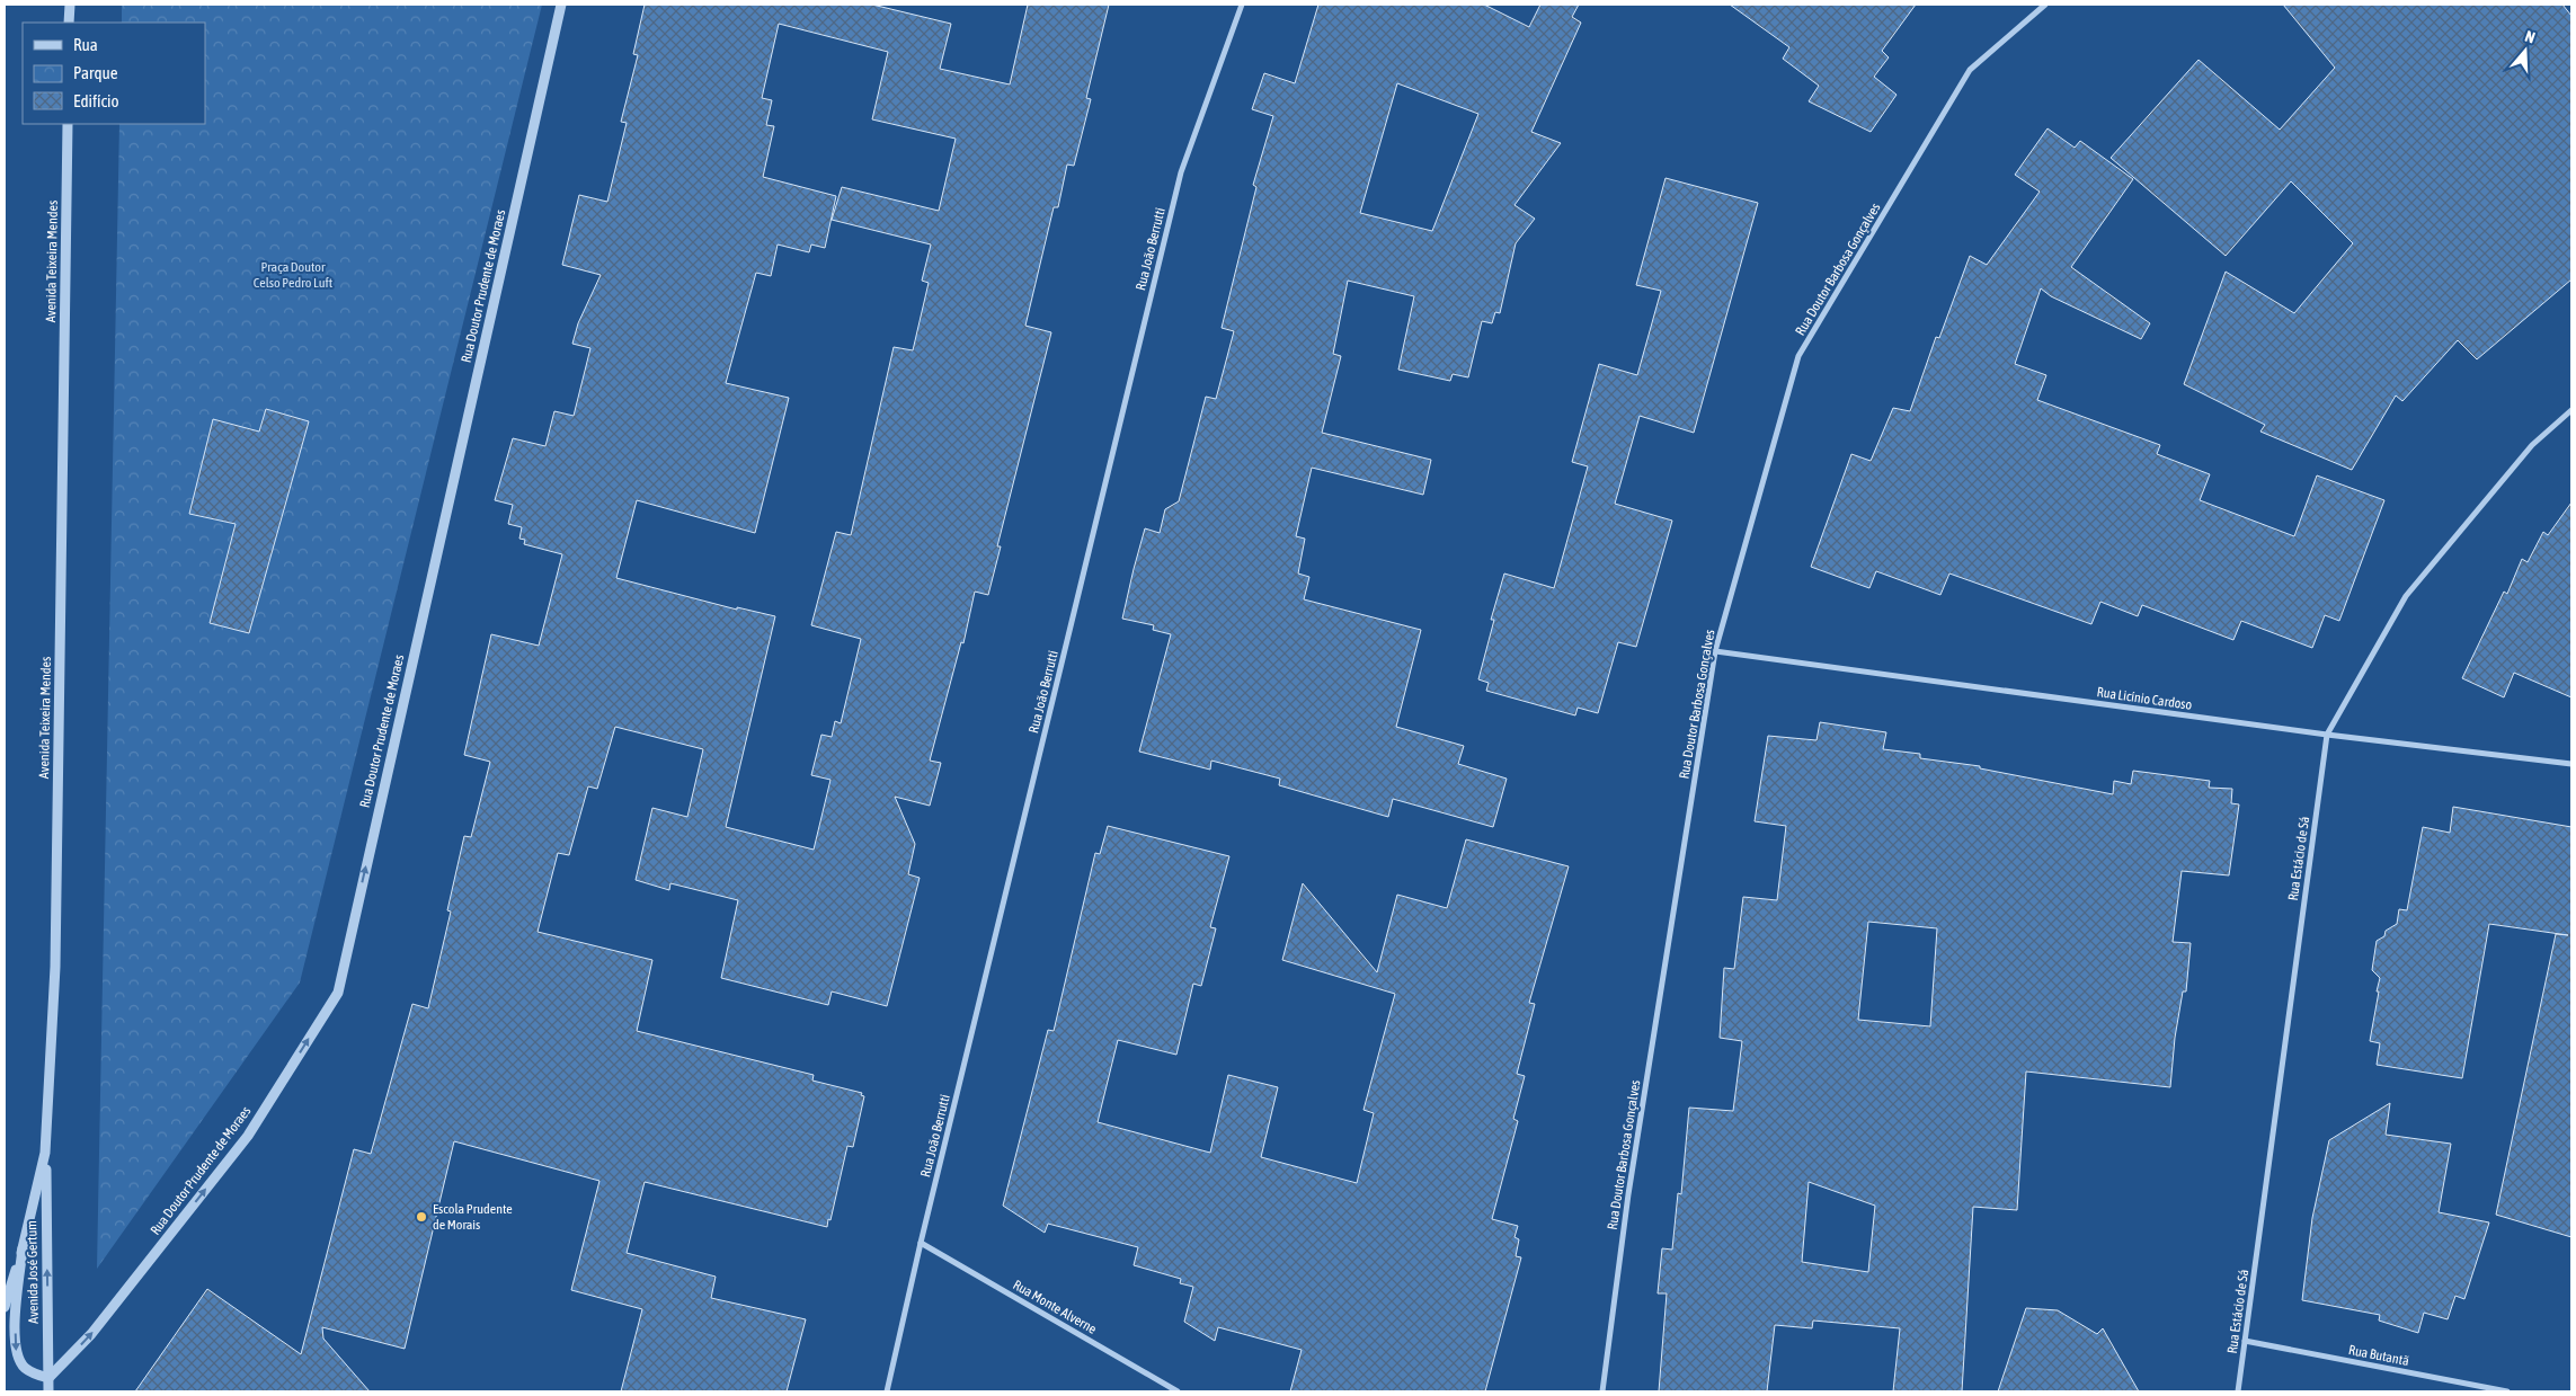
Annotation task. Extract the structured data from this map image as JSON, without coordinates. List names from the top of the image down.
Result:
{
  "streets": {
    "street": [
      "Rua João Berrutti",
      "Avenida Teixeira Mendes",
      "Rua Doutor Barbosa Gonçalves",
      "Rua Doutor Prudente de Moraes",
      "Rua Licínio Cardoso",
      "Rua Estácio de Sá",
      "Avenida José Gertum",
      "Rua Monte Alverne",
      "Rua Butantã"
    ]
  },
  "crossings": [
    ["Rua João Berrutti", "Rua Monte Alverne"],
    ["Avenida Teixeira Mendes", "Avenida José Gertum"],
    ["Rua Doutor Barbosa Gonçalves", "Rua Licínio Cardoso"],
    ["Rua Doutor Prudente de Moraes", "Avenida José Gertum"],
    ["Rua Licínio Cardoso", "Rua Estácio de Sá"],
    ["Rua Estácio de Sá", "Rua Butantã"]
  ],
  "one_way": ["Rua Doutor Prudente de Moraes", "Avenida José Gertum"],
  "parks": ["Praça Doutor Celso Pedro Luft"],
  "places": ["Escola Prudente de Morais"],
  "legend": ["Rua", "Parque", "Edifício"],
  "north": "top"
}
